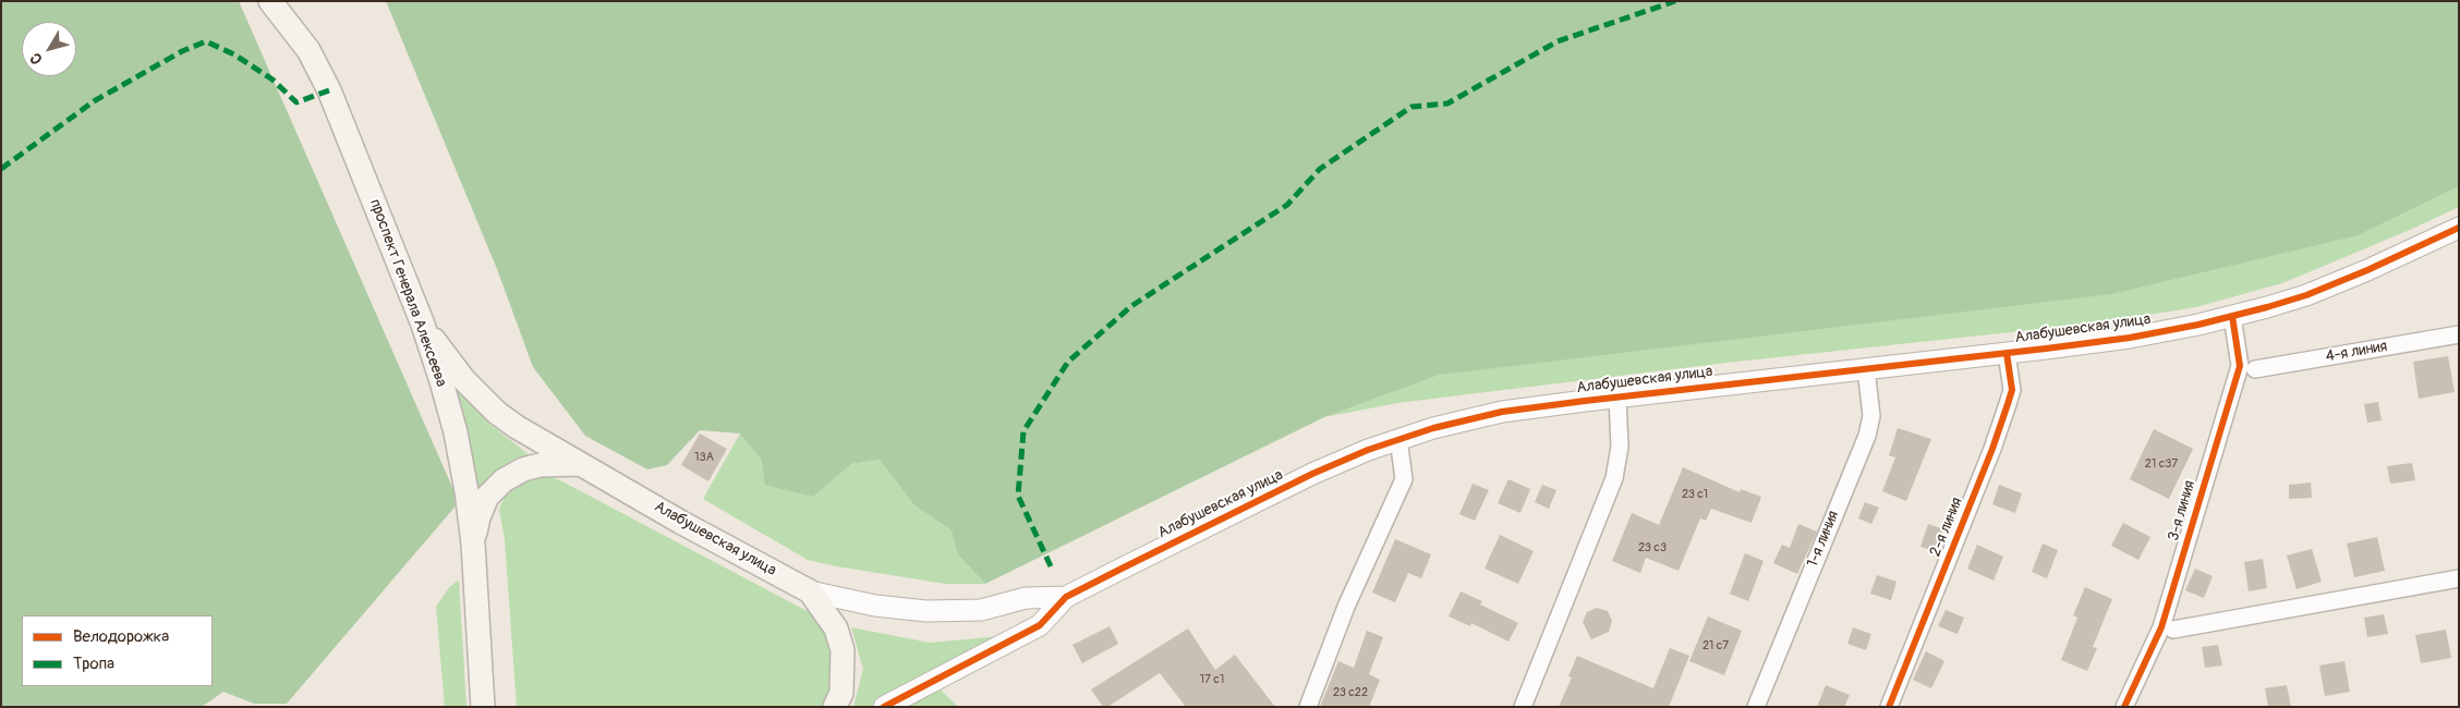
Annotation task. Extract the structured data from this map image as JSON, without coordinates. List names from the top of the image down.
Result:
{
  "streets": {
    "main road": ["проспект Генерала Алексеева", "Алабушевская улица"],
    "street": [
      "4-я линия",
      "3-я линия",
      "2-я линия",
      "1-я линия"
    ]
  },
  "crossings": [
    ["проспект Генерала Алексеева", "Алабушевская улица"],
    ["Алабушевская улица", "3-я линия"],
    ["Алабушевская улица", "2-я линия"],
    ["Алабушевская улица", "1-я линия"]
  ],
  "house_numbers": [
    "13А",
    "21 с37",
    "23 с1",
    "23 с3",
    "21 с7",
    "17 с1",
    "23 с22"
  ],
  "legend": ["Велодорожка", "Тропа"],
  "north": "bottom left"
}
